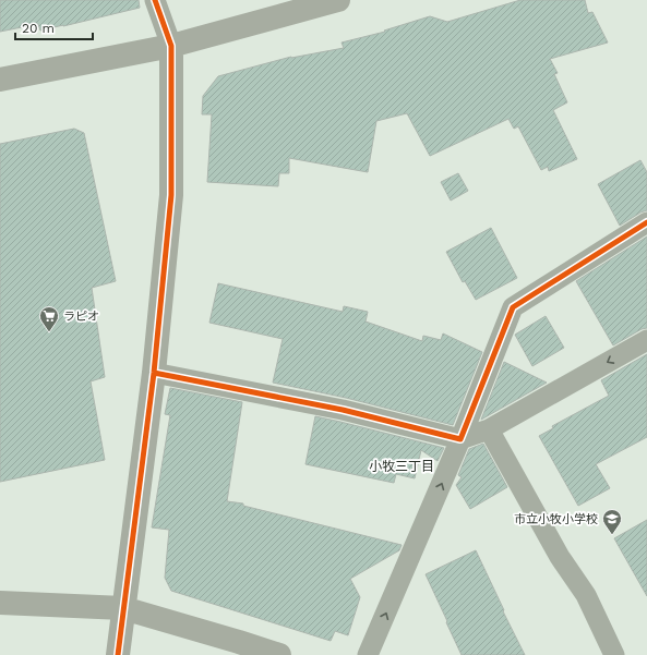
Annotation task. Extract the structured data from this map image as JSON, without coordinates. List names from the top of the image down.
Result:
{
  "districts": ["小牧三丁目"],
  "places": {
    "supermarket": ["ラピオ"],
    "school or university": ["市立小牧小学校"]
  },
  "scale_bar": "20 m"
}
